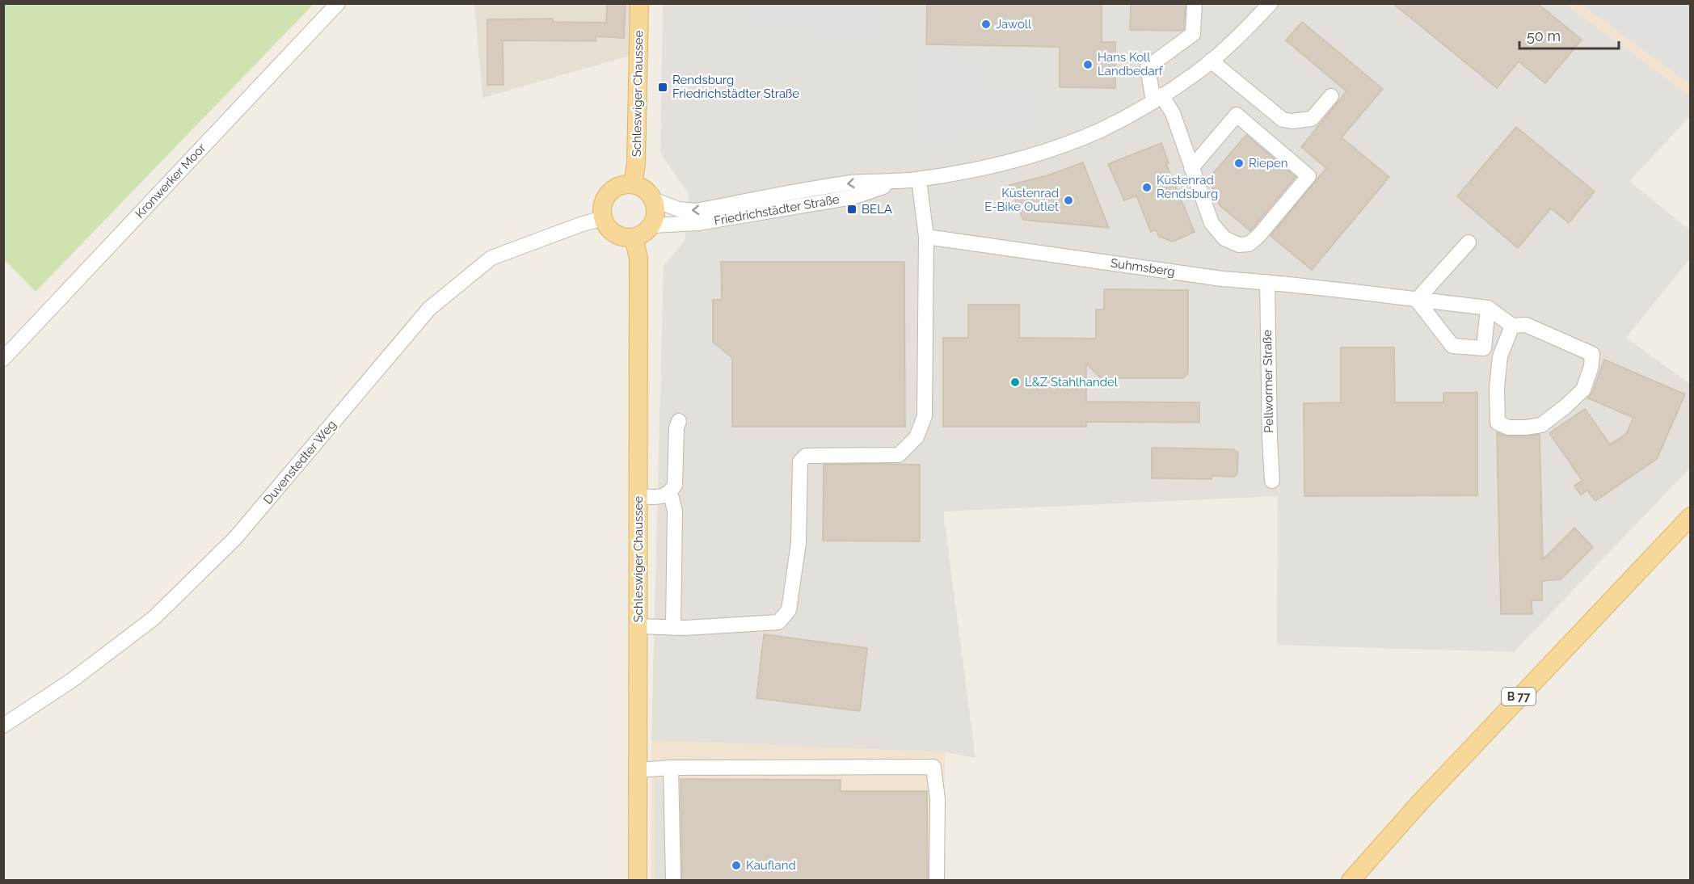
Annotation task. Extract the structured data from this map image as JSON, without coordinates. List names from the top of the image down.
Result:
{
  "streets": {
    "main road": ["Schleswiger Chaussee", "B 77"],
    "street": [
      "Kronwerker Moor",
      "Friedrichstädter Straße",
      "Suhmsberg",
      "Pellwormer Straße",
      "Duvenstedter Weg"
    ]
  },
  "crossings": [
    ["Schleswiger Chaussee", "Friedrichstädter Straße"],
    ["Schleswiger Chaussee", "Duvenstedter Weg"],
    ["Friedrichstädter Straße", "Duvenstedter Weg"],
    ["Suhmsberg", "Pellwormer Straße"]
  ],
  "places": {
    "other": [
      "Jawoll",
      "Hans Koll Landbedarf",
      "Riepen",
      "Küstenrad Rendsburg",
      "Küstenrad E-Bike Outlet",
      "L&Z Stahlhandel",
      "Kaufland"
    ],
    "transit": ["Rendsburg Friedrichstädter Straße", "BELA"]
  },
  "scale_bar": "50 m"
}
